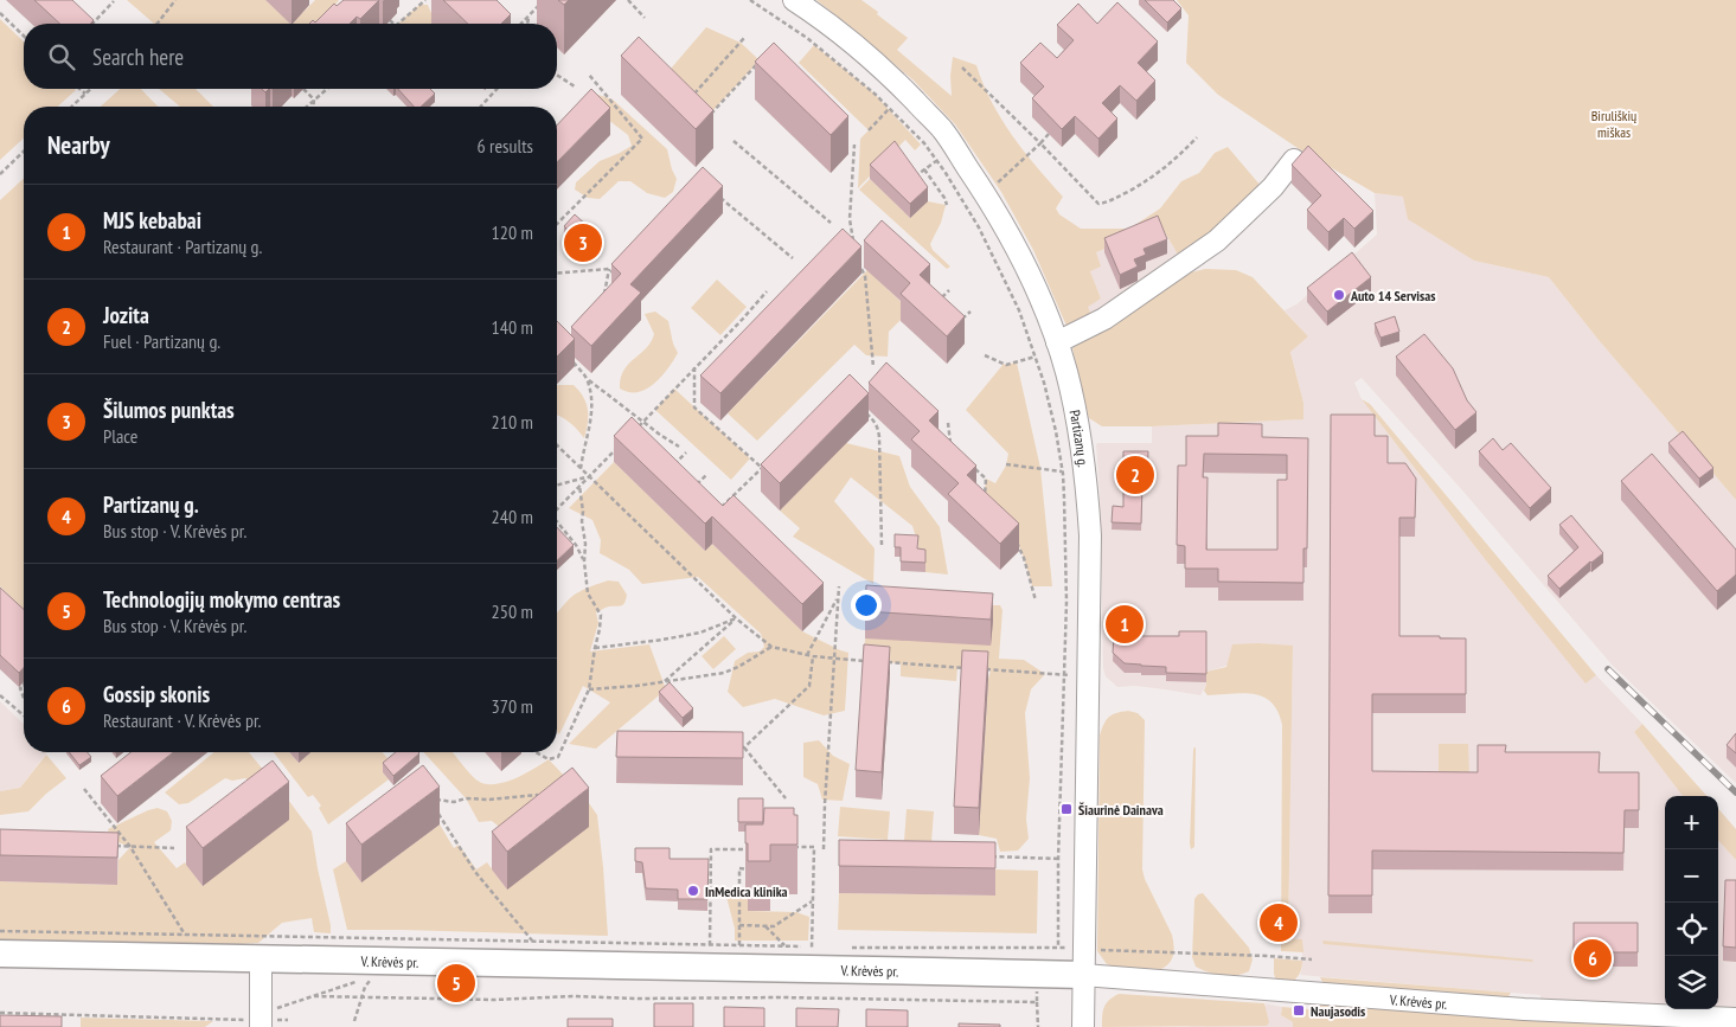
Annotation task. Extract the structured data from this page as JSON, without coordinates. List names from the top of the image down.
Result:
{
  "streets": {
    "main road": ["V. Krėvės pr."],
    "street": ["Partizanų g."]
  },
  "crossings": [
    ["Partizanų g.", "V. Krėvės pr."]
  ],
  "parks": ["Biruliškių miškas"],
  "places": {
    "other": ["Auto 14 Servisas", "InMedica klinika"],
    "transit": ["Šiaurinė Dainava", "Naujasodis"]
  },
  "page": {
    "search": "Search here",
    "heading": ["Nearby", "6 results"],
    "list": [
      {
        "mark": "1",
        "name": "MJS kebabai",
        "note": "Restaurant · Partizanų g.",
        "value": "120 m"
      },
      {
        "mark": "2",
        "name": "Jozita",
        "note": "Fuel · Partizanų g.",
        "value": "140 m"
      },
      {
        "mark": "3",
        "name": "Šilumos punktas",
        "note": "Place",
        "value": "210 m"
      },
      {
        "mark": "4",
        "name": "Partizanų g.",
        "note": "Bus stop · V. Krėvės pr.",
        "value": "240 m"
      },
      {
        "mark": "5",
        "name": "Technologijų mokymo centras",
        "note": "Bus stop · V. Krėvės pr.",
        "value": "250 m"
      },
      {
        "mark": "6",
        "name": "Gossip skonis",
        "note": "Restaurant · V. Krėvės pr.",
        "value": "370 m"
      }
    ],
    "pins": [
      "3",
      "2",
      "1",
      "4",
      "6",
      "5"
    ],
    "map_buttons": ["+", "−"]
  }
}
